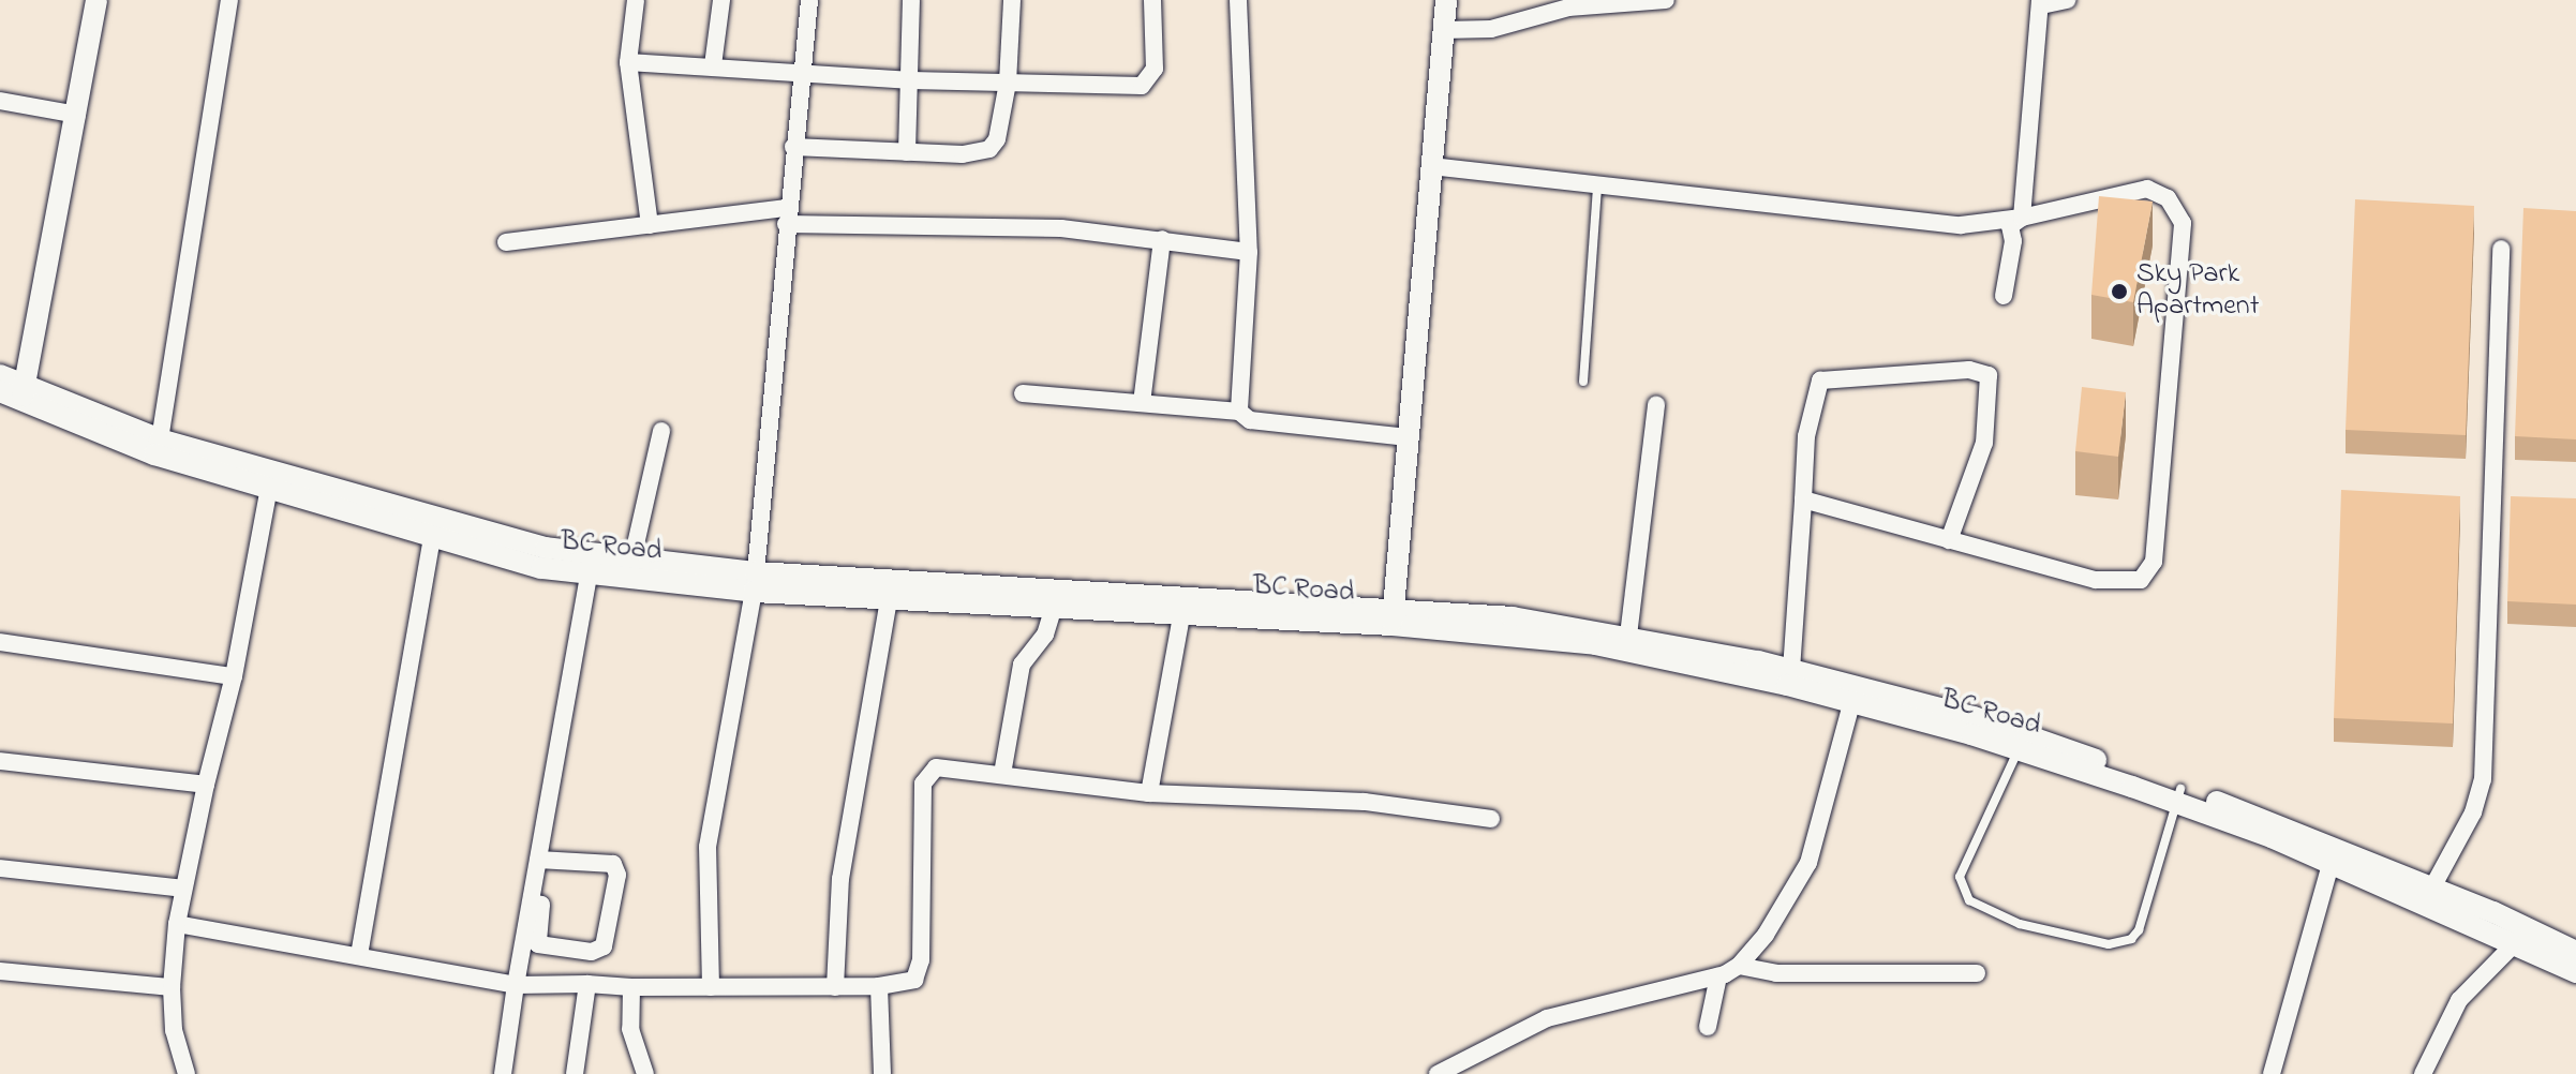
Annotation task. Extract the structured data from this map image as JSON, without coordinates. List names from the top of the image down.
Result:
{
  "streets": {
    "street": ["BC Road"]
  },
  "places": ["Sky Park Apartment"]
}
